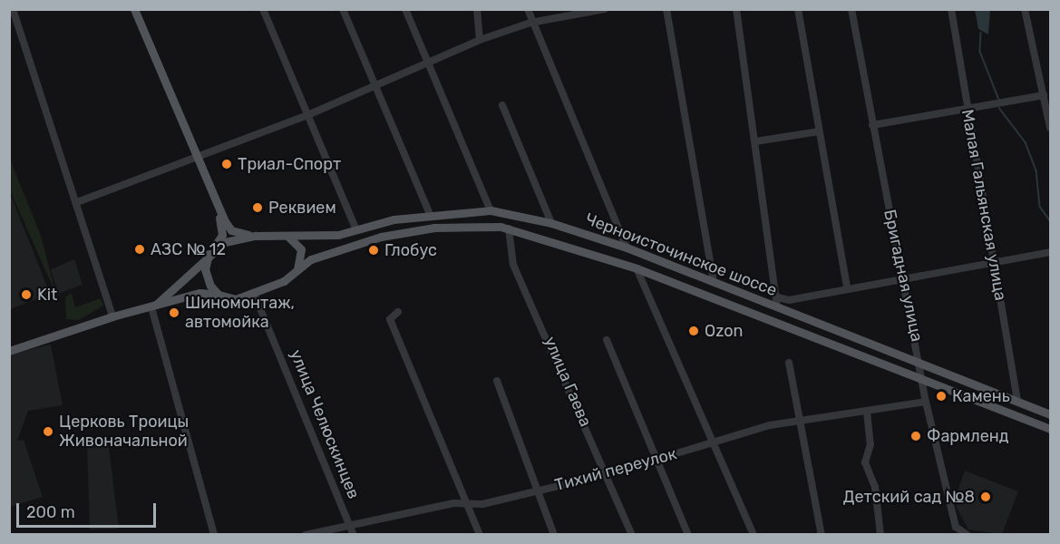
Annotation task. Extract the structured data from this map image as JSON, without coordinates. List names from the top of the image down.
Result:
{
  "streets": {
    "main road": ["Черноисточинское шоссе"],
    "street": [
      "Малая Гальянская улица",
      "Бригадная улица",
      "улица Гаева",
      "улица Челюскинцев",
      "Тихий переулок"
    ]
  },
  "crossings": [
    ["Малая Гальянская улица", "Черноисточинское шоссе"],
    ["Черноисточинское шоссе", "Бригадная улица"],
    ["Черноисточинское шоссе", "улица Гаева"],
    ["Черноисточинское шоссе", "улица Челюскинцев"],
    ["Бригадная улица", "Тихий переулок"],
    ["улица Гаева", "Тихий переулок"],
    ["улица Челюскинцев", "Тихий переулок"]
  ],
  "places": [
    "Триал-Спорт",
    "Реквием",
    "АЗС № 12",
    "Глобус",
    "Kit",
    "Шиномонтаж, автомойка",
    "Ozon",
    "Камень",
    "Церковь Троицы Живоначальной",
    "Фармленд",
    "Детский сад №8"
  ],
  "scale_bar": "200 m"
}
